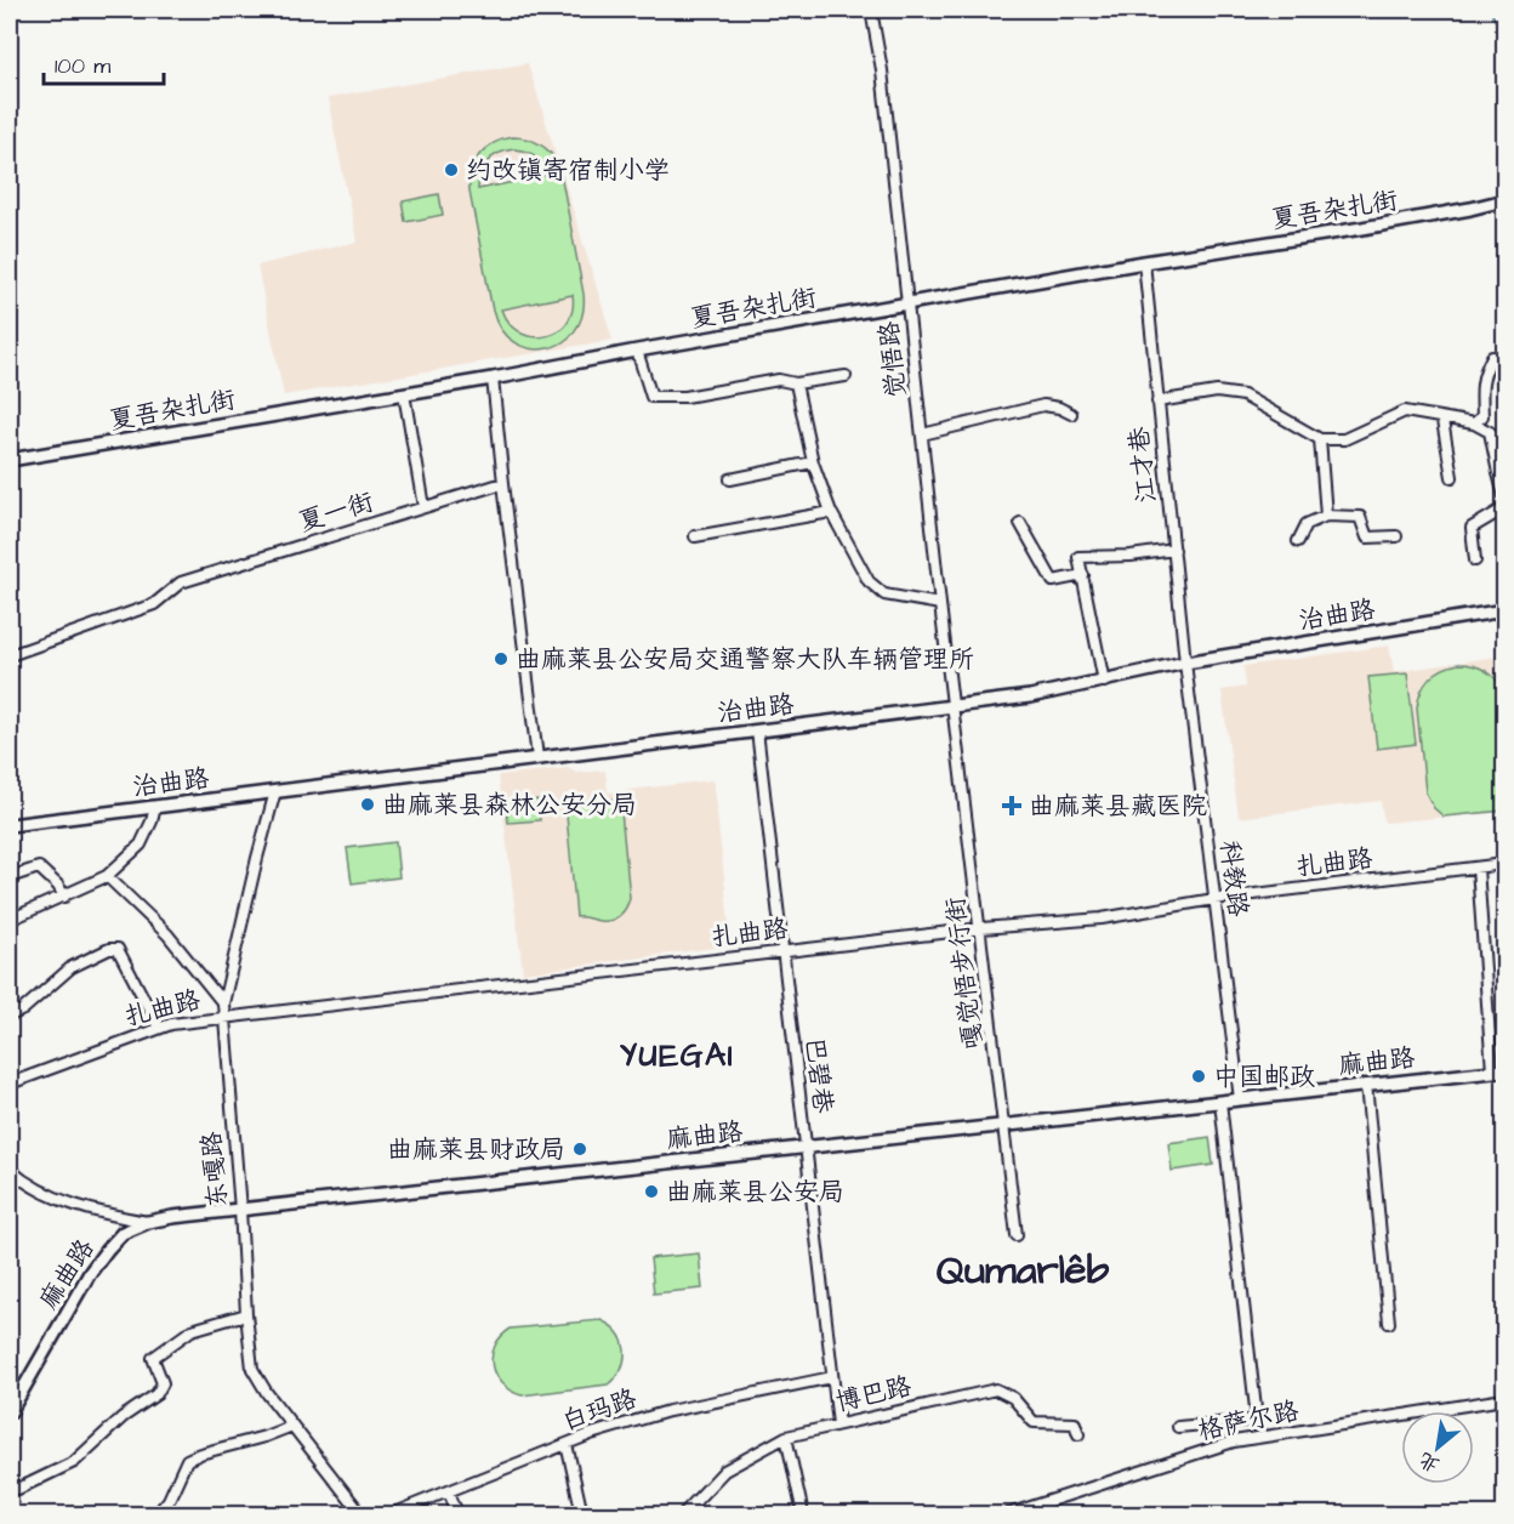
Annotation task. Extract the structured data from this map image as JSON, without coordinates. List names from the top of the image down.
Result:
{
  "streets": {
    "main road": ["夏吾杂扎街", "治曲路", "麻曲路"],
    "street": [
      "觉悟路",
      "江才巷",
      "夏一街",
      "扎曲路",
      "科教路",
      "嘎觉悟步行街",
      "巴碧巷",
      "东嘎路",
      "博巴路",
      "白玛路",
      "格萨尔路"
    ]
  },
  "crossings": [
    ["夏吾杂扎街", "觉悟路"],
    ["夏吾杂扎街", "江才巷"],
    ["觉悟路", "治曲路"],
    ["觉悟路", "嘎觉悟步行街"],
    ["江才巷", "治曲路"],
    ["江才巷", "科教路"],
    ["治曲路", "科教路"],
    ["治曲路", "嘎觉悟步行街"],
    ["治曲路", "巴碧巷"],
    ["治曲路", "东嘎路"],
    ["扎曲路", "科教路"],
    ["扎曲路", "嘎觉悟步行街"],
    ["扎曲路", "巴碧巷"],
    ["扎曲路", "东嘎路"],
    ["科教路", "麻曲路"],
    ["嘎觉悟步行街", "麻曲路"],
    ["麻曲路", "巴碧巷"],
    ["麻曲路", "东嘎路"],
    ["巴碧巷", "博巴路"],
    ["巴碧巷", "白玛路"]
  ],
  "districts": ["YUEGAI", "Qumarlêb"],
  "places": {
    "other": [
      "约改镇寄宿制小学",
      "曲麻莱县公安局交通警察大队车辆管理所",
      "曲麻莱县森林公安分局",
      "中国邮政",
      "曲麻莱县财政局",
      "曲麻莱县公安局"
    ],
    "health": ["曲麻莱县藏医院"]
  },
  "scale_bar": "100 m",
  "north": "bottom left"
}
